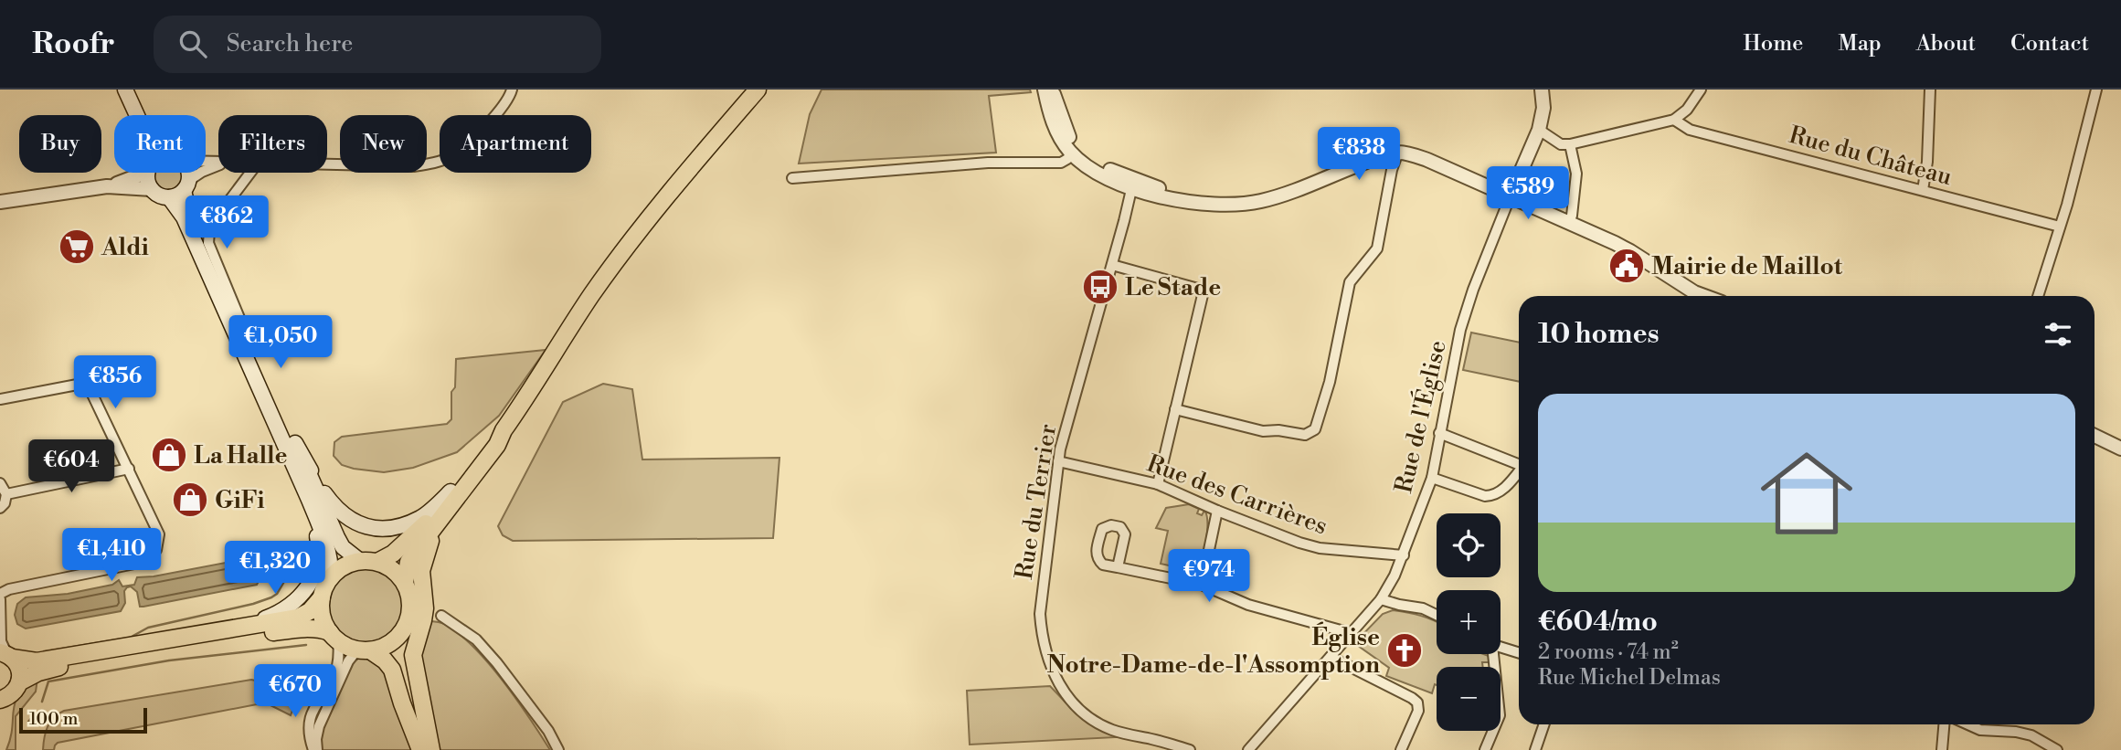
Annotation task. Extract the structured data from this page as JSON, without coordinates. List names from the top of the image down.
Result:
{
  "streets": {
    "street": [
      "Rue du Château",
      "Rue de l'Église",
      "Rue des Carrières",
      "Rue du Terrier"
    ]
  },
  "crossings": [
    ["Rue de l'Église", "Rue des Carrières"],
    ["Rue des Carrières", "Rue du Terrier"]
  ],
  "places": {
    "supermarket": ["Aldi"],
    "public building": ["Mairie de Maillot"],
    "bus stop": ["Le Stade"],
    "shop": ["La Halle", "GiFi"],
    "church": ["Église Notre-Dame-de-l'Assomption"]
  },
  "scale_bar": "100 m",
  "page": {
    "header": "Roofr",
    "search": "Search here",
    "nav": [
      "Home",
      "Map",
      "About",
      "Contact"
    ],
    "chip": [
      "Buy",
      "Rent",
      "Filters",
      "New",
      "Apartment"
    ],
    "price": [
      "€838",
      "€589",
      "€862",
      "€1,050",
      "€856",
      "€604",
      "€1,410",
      "€1,320",
      "€974",
      "€670"
    ],
    "heading": "10 homes",
    "list": [
      {
        "name": "€604/mo",
        "note": "2 rooms · 74 m² · Rue Michel Delmas"
      }
    ],
    "map_buttons": ["+", "−"],
    "scale": "100 m"
  }
}
